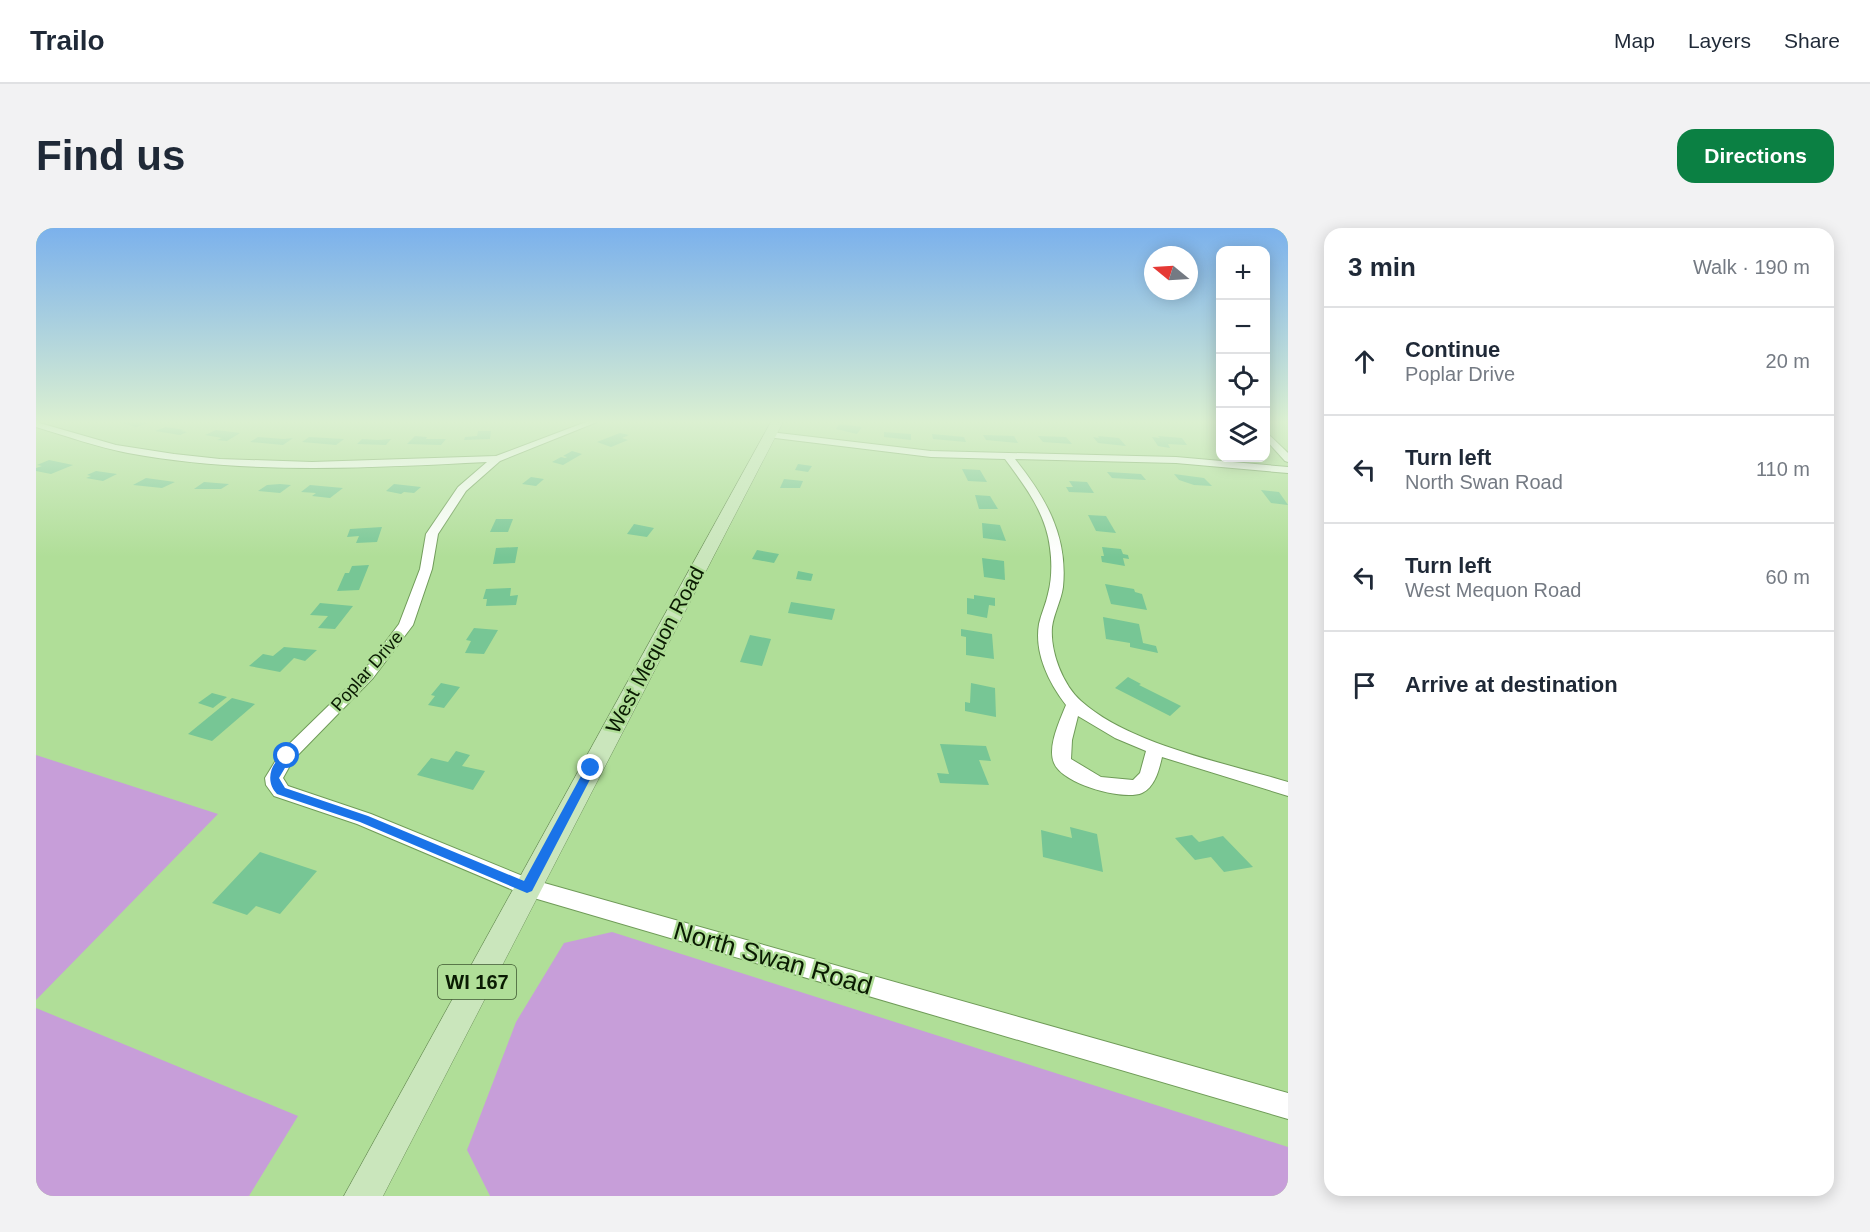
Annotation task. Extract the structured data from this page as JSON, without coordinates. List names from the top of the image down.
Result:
{
  "streets": {
    "main road": ["West Mequon Road", "WI 167"],
    "street": ["Poplar Drive", "North Swan Road"]
  },
  "crossings": [
    ["West Mequon Road", "North Swan Road"],
    ["Poplar Drive", "North Swan Road"]
  ],
  "north": "left",
  "page": {
    "header": "Trailo",
    "nav": ["Map", "Layers", "Share"],
    "buttons": "Directions",
    "title": "Find us",
    "heading": ["3 min", "Walk · 190 m"],
    "map_buttons": ["+", "−"],
    "list": [
      ["Continue", "Poplar Drive", "20 m"],
      ["Turn left", "North Swan Road", "110 m"],
      ["Turn left", "West Mequon Road", "60 m"],
      "Arrive at destination"
    ]
  }
}
